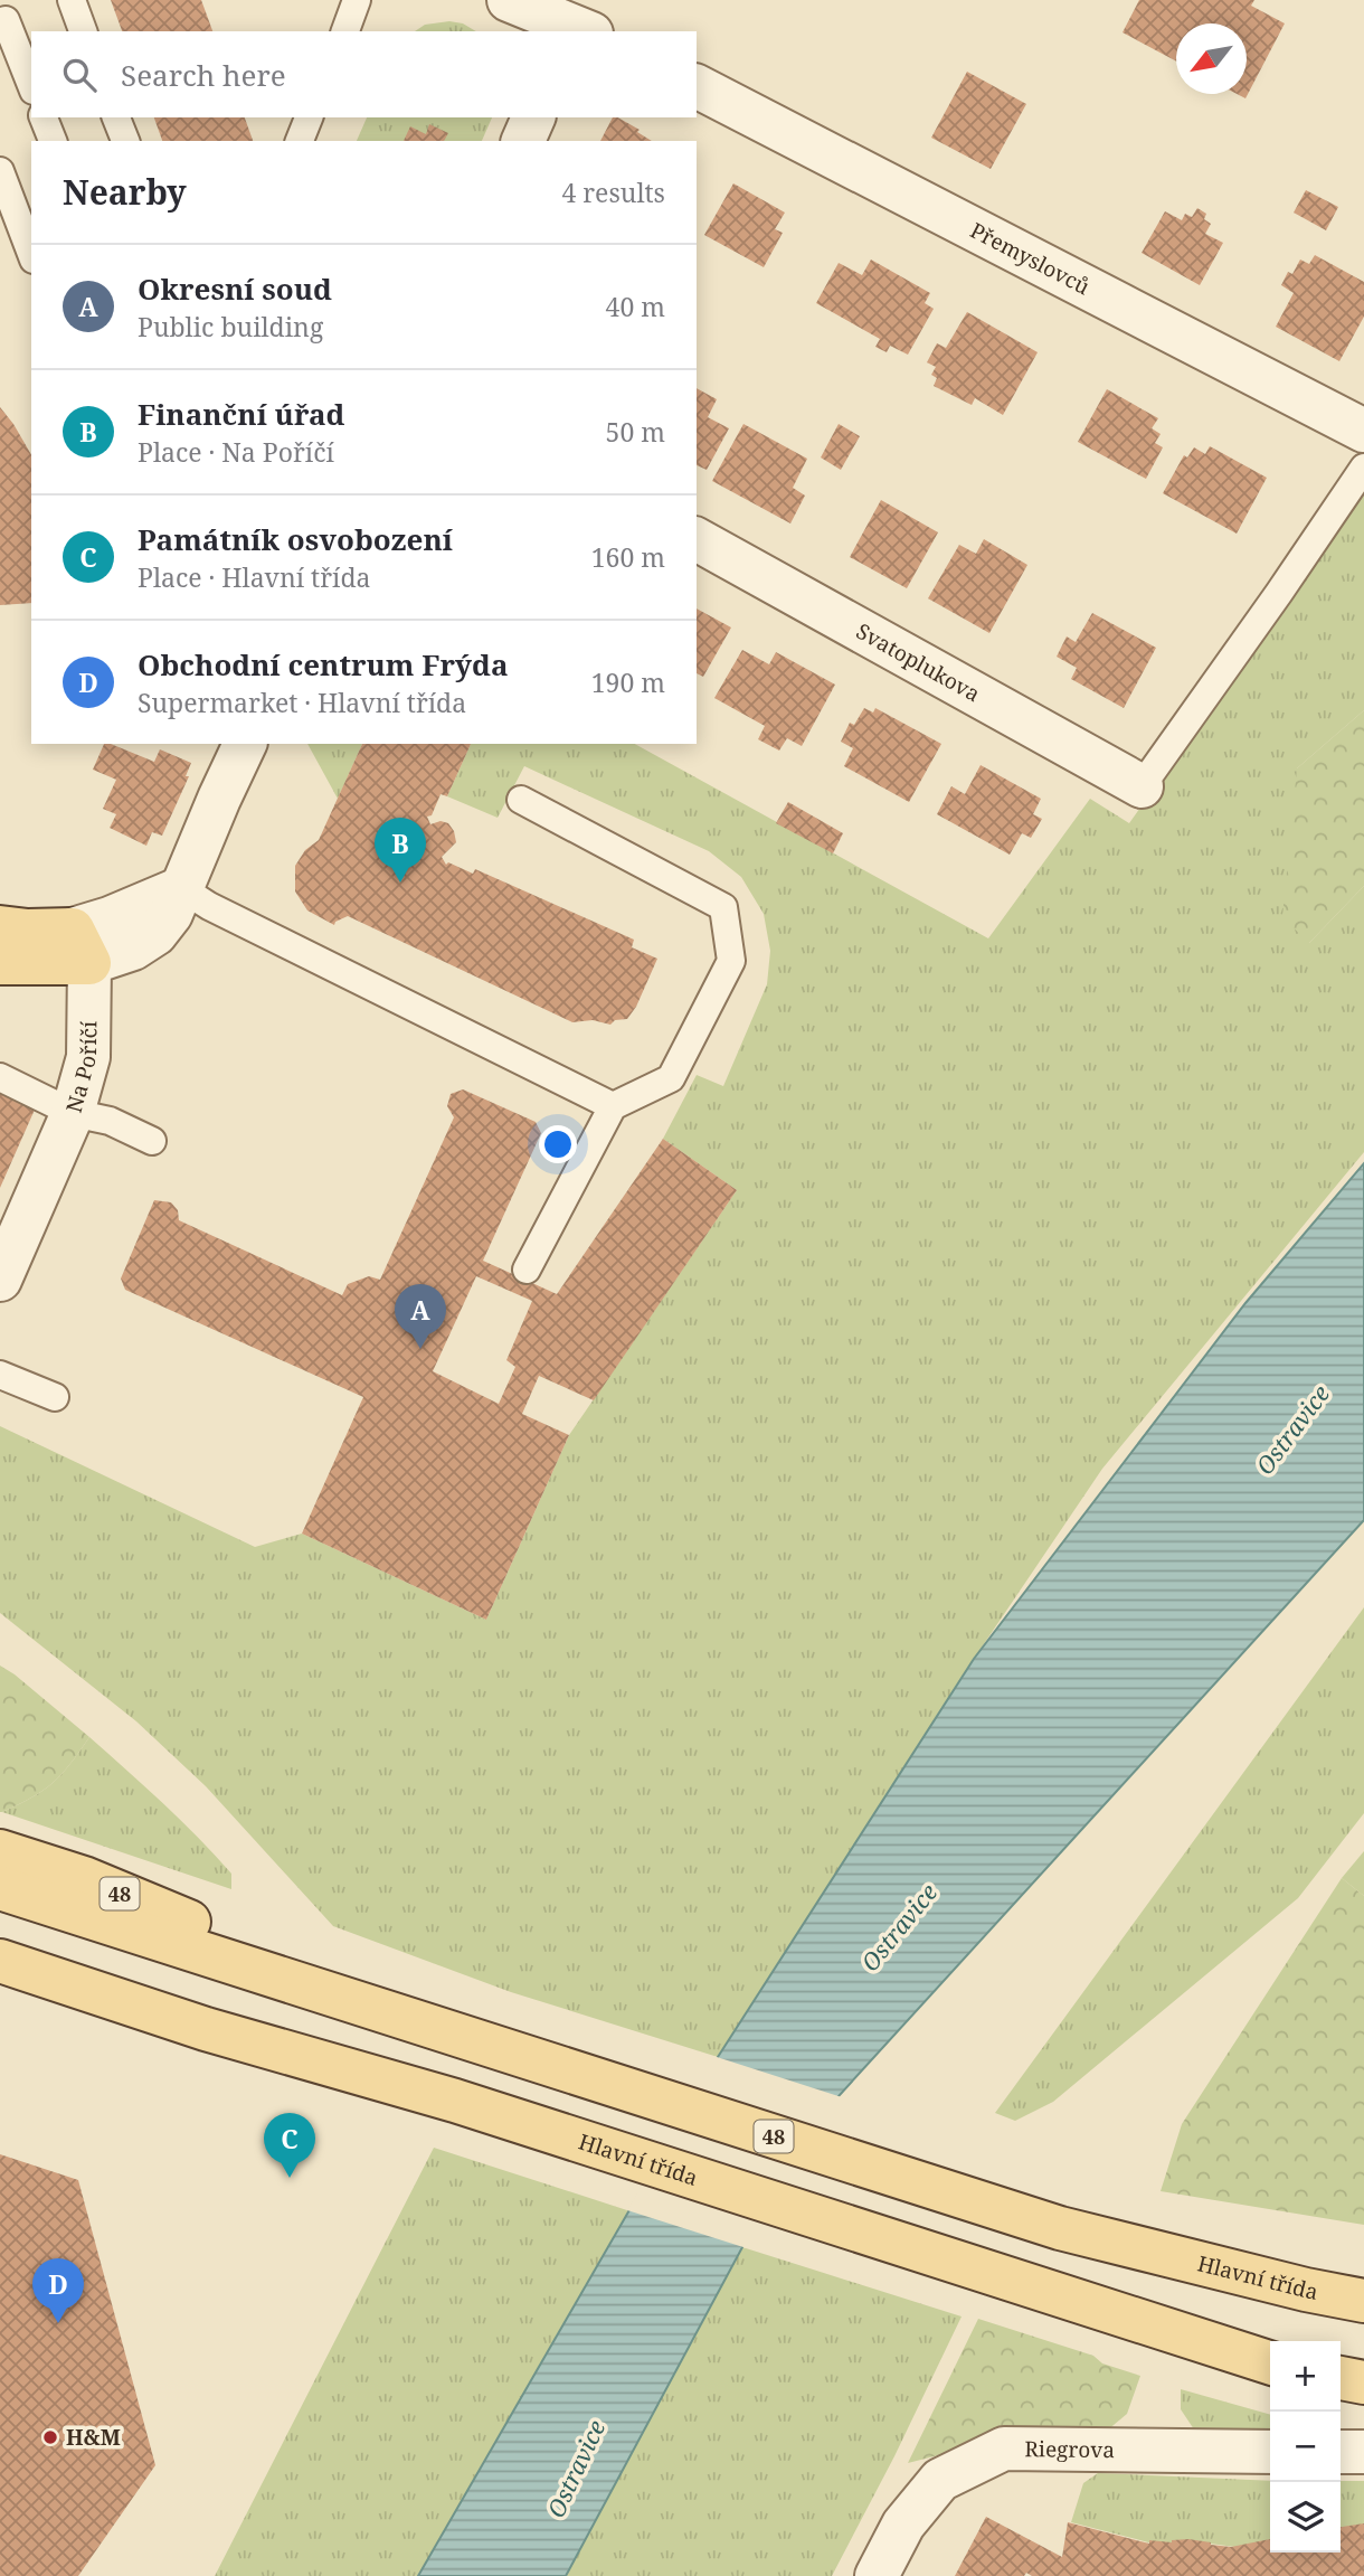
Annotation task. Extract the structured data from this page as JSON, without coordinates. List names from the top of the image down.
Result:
{
  "streets": {
    "main road": ["48", "Hlavní třída"],
    "street": [
      "Přemyslovců",
      "Svatoplukova",
      "Na Poříčí",
      "Riegrova"
    ]
  },
  "crossings": [
    ["48", "Hlavní třída"]
  ],
  "water": ["Ostravice"],
  "places": ["H&M"],
  "north": "bottom left",
  "page": {
    "search": "Search here",
    "heading": ["Nearby", "4 results"],
    "list": [
      {
        "mark": "A",
        "name": "Okresní soud",
        "note": "Public building",
        "value": "40 m"
      },
      {
        "mark": "B",
        "name": "Finanční úřad",
        "note": "Place · Na Poříčí",
        "value": "50 m"
      },
      {
        "mark": "C",
        "name": "Památník osvobození",
        "note": "Place · Hlavní třída",
        "value": "160 m"
      },
      {
        "mark": "D",
        "name": "Obchodní centrum Frýda",
        "note": "Supermarket · Hlavní třída",
        "value": "190 m"
      }
    ],
    "pins": [
      "B",
      "A",
      "C",
      "D"
    ],
    "map_buttons": ["+", "−"]
  }
}
